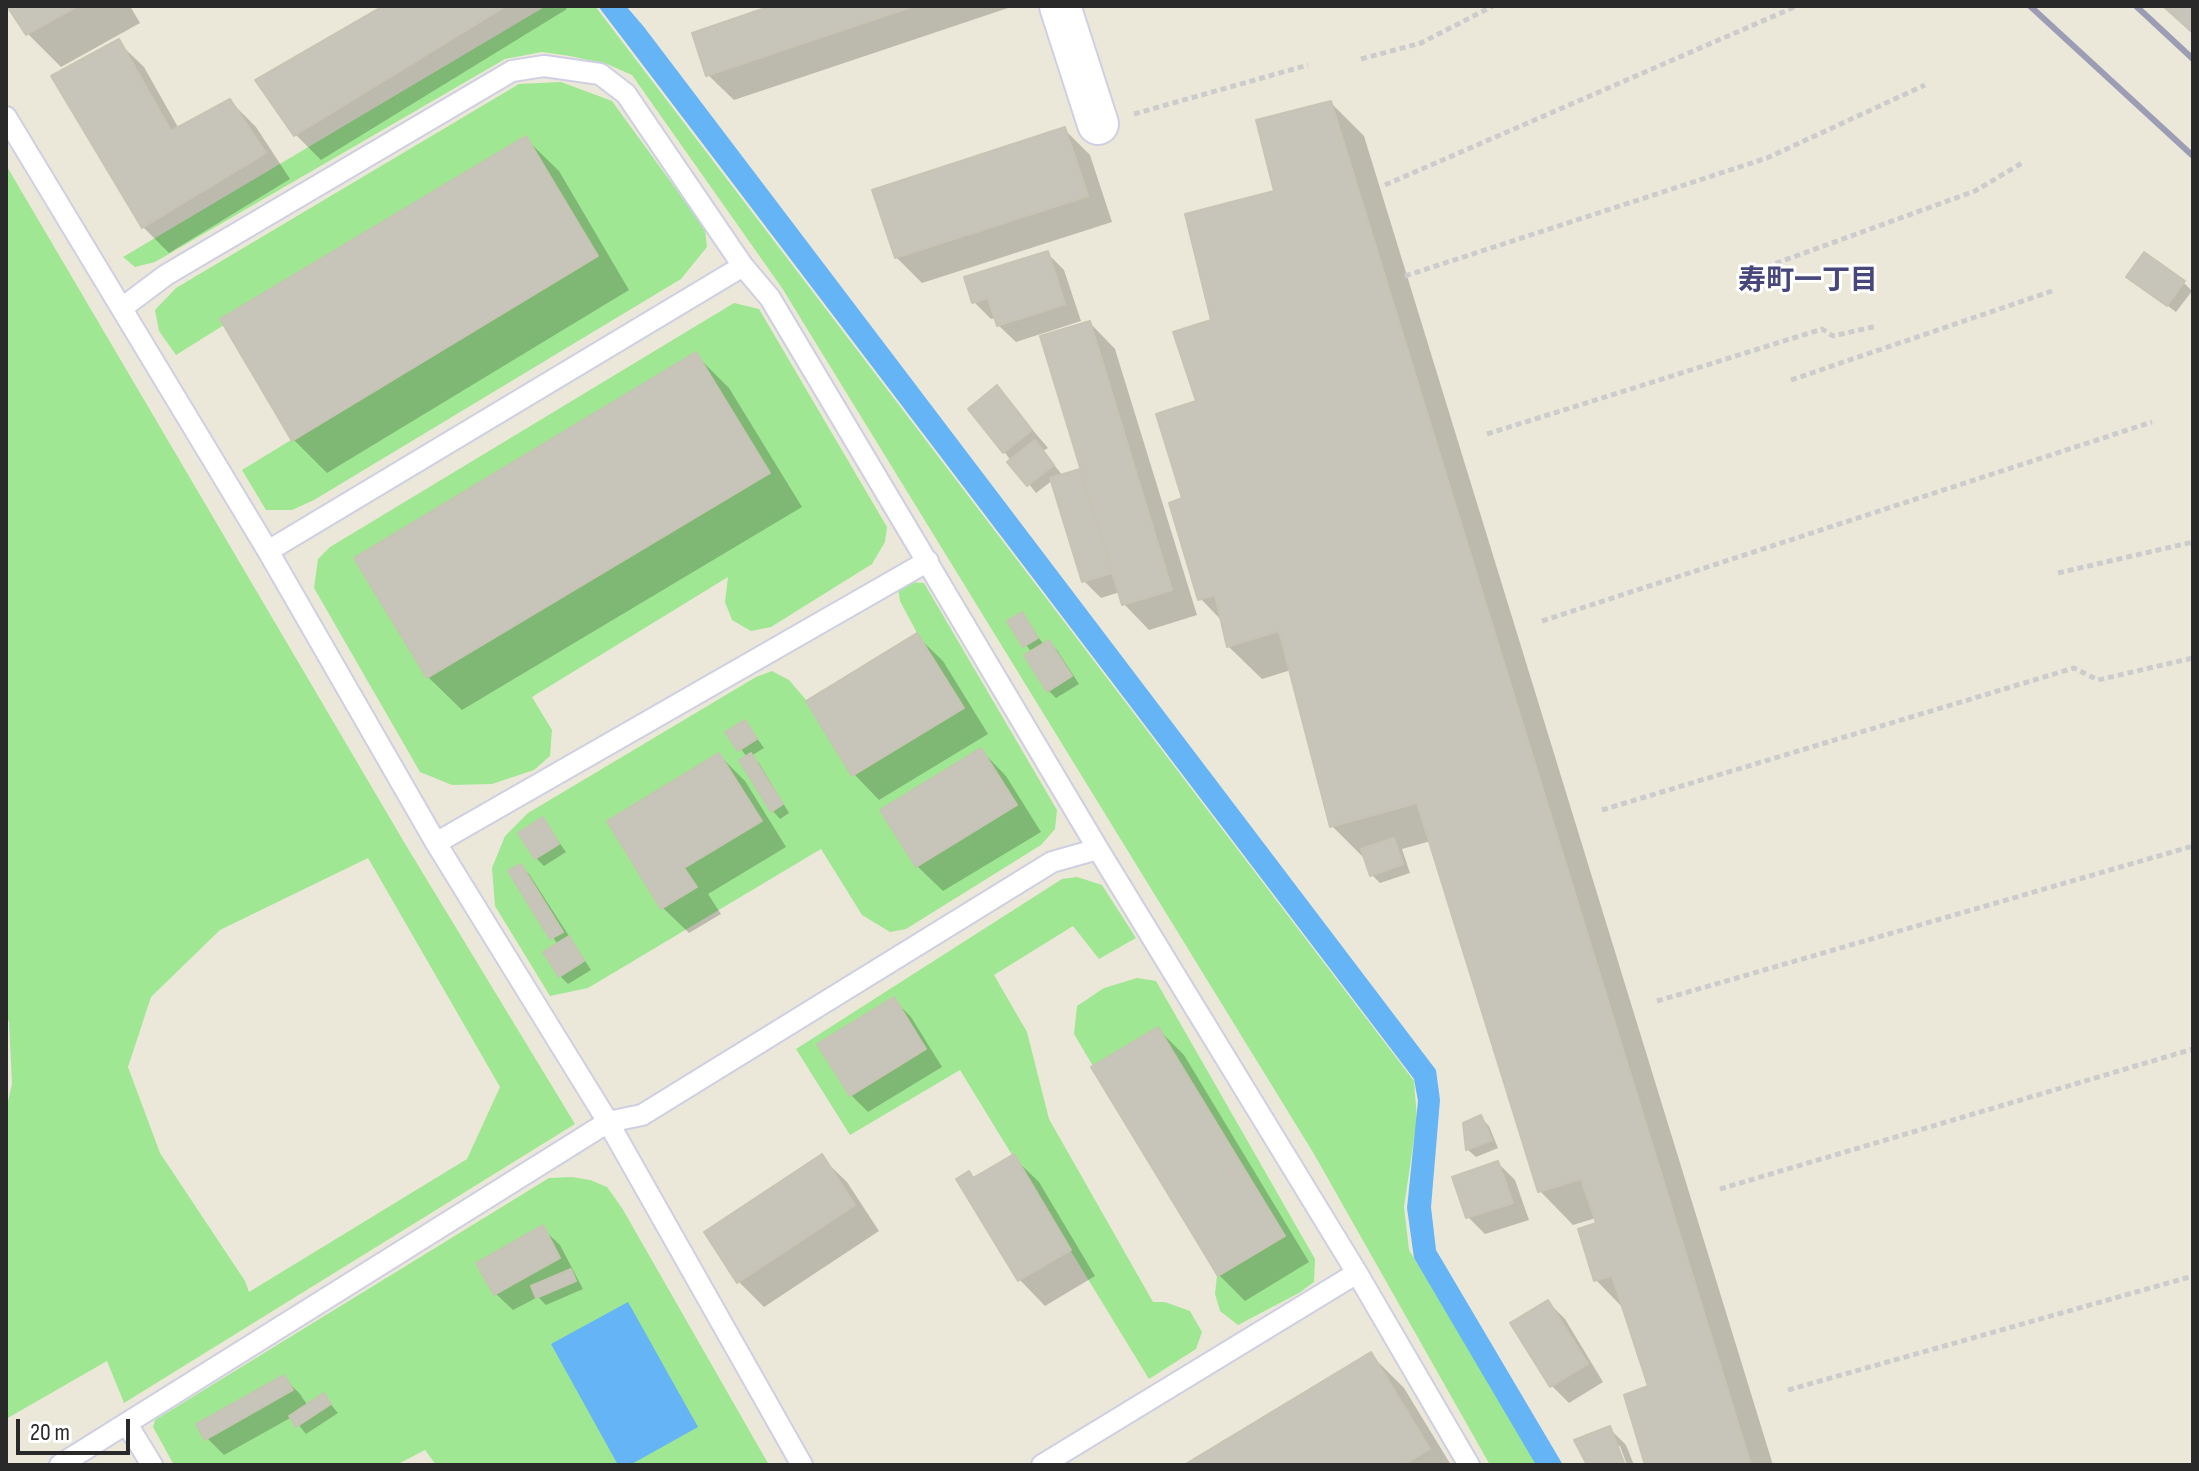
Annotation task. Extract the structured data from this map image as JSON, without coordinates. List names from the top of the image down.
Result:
{
  "districts": ["寿町一丁目"],
  "scale_bar": "20 m"
}
